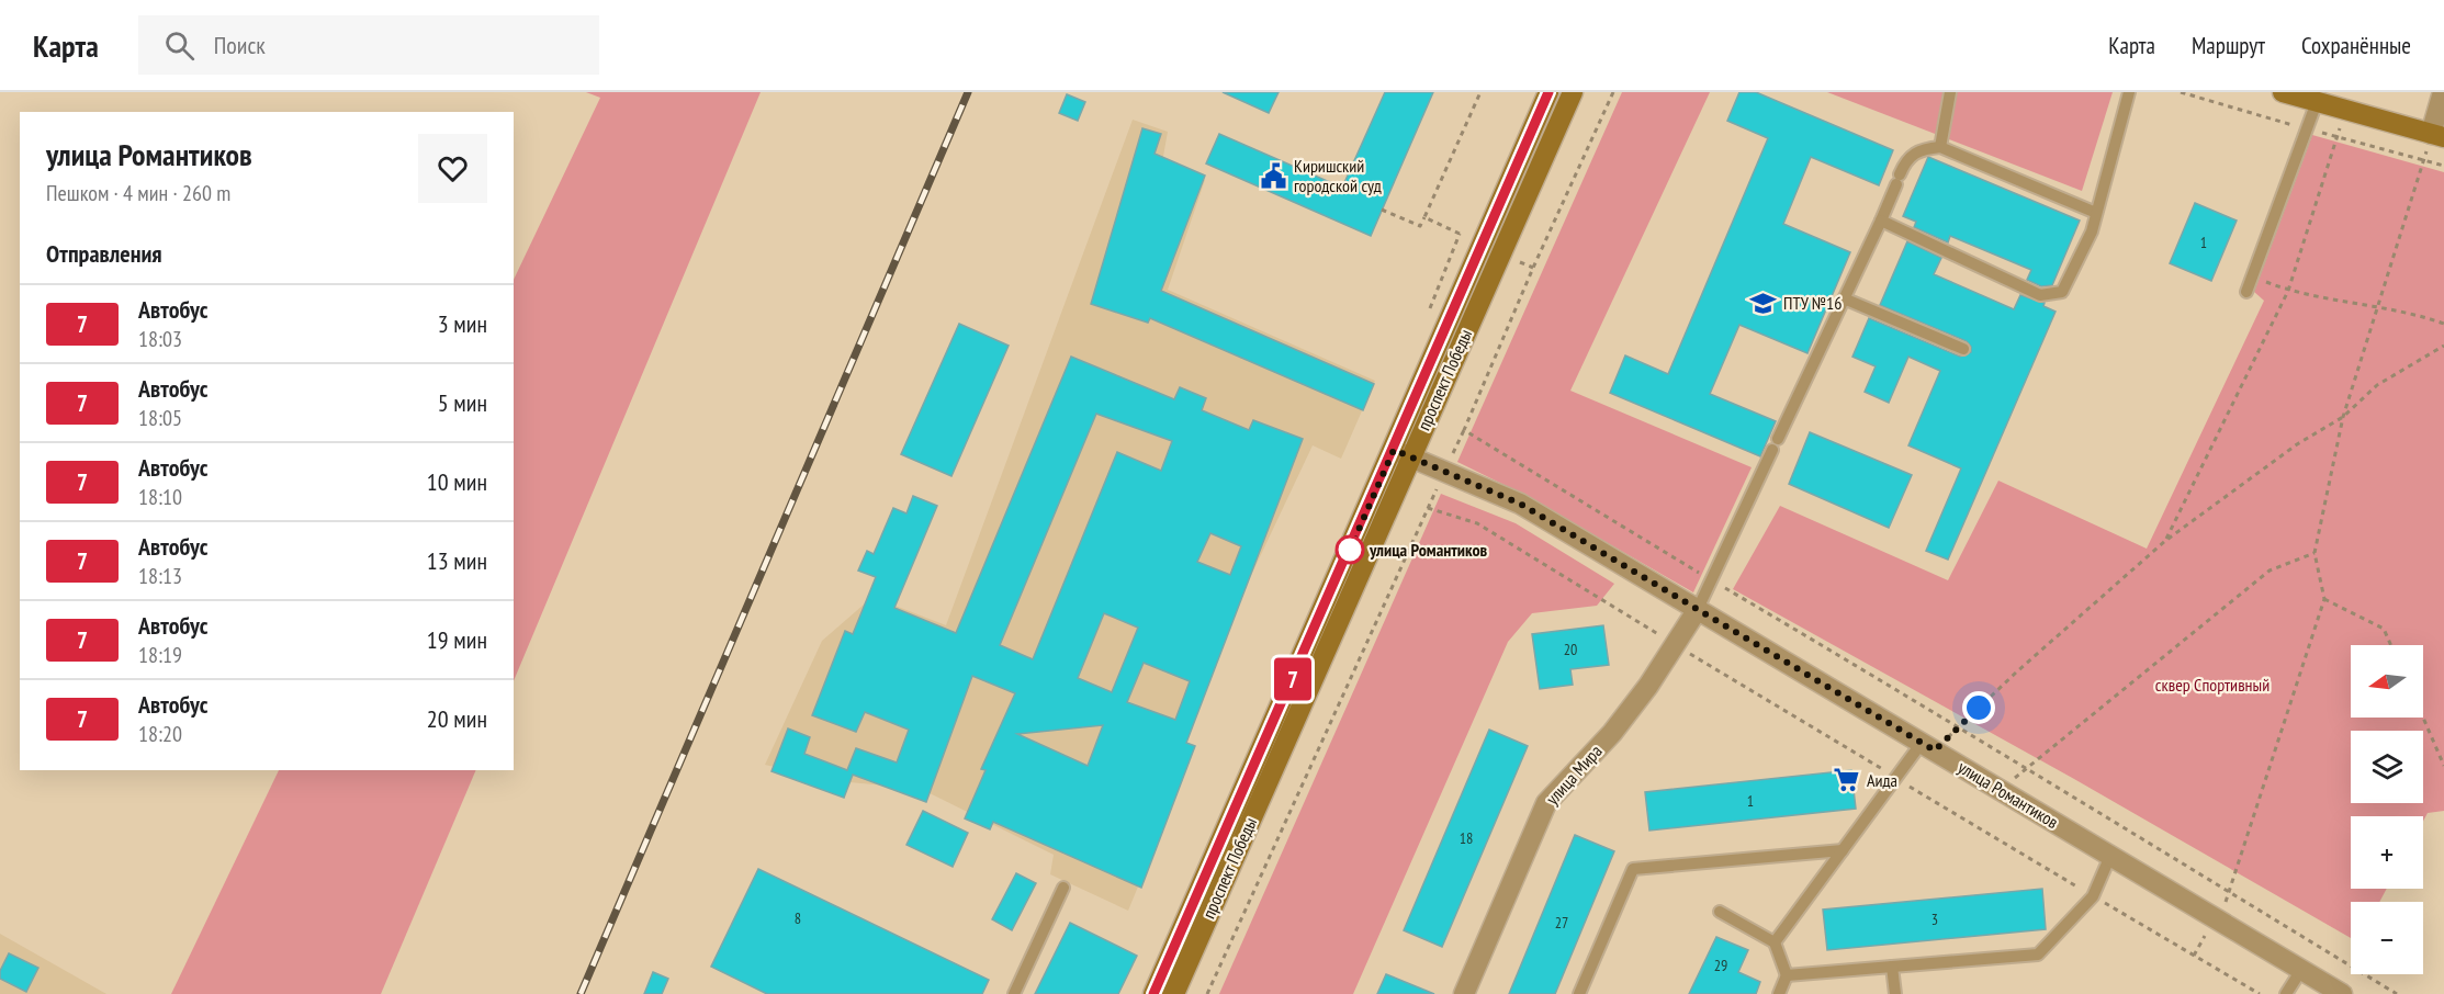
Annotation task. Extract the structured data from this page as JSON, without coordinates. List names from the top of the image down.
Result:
{
  "streets": {
    "main road": ["проспект Победы"],
    "street": ["улица Мира", "улица Романтиков"]
  },
  "crossings": [
    ["проспект Победы", "улица Романтиков"],
    ["улица Мира", "улица Романтиков"]
  ],
  "parks": ["сквер Спортивный"],
  "places": {
    "public building": ["Киришский городской суд"],
    "school or university": ["ПТУ №16"],
    "other": ["улица Романтиков"],
    "supermarket": ["Аида"]
  },
  "lines": ["bus line 7"],
  "house_numbers": [
    "1",
    "20",
    "1",
    "18",
    "8",
    "3",
    "27",
    "29"
  ],
  "north": "left",
  "page": {
    "header": "Карта",
    "search": "Поиск",
    "nav": ["Карта", "Маршрут", "Сохранённые"],
    "on_map": "7",
    "heading": [
      ["улица Романтиков", "Пешком · 4 мин · 260 m"],
      "Отправления"
    ],
    "list": [
      {
        "mark": "7",
        "name": "Автобус",
        "note": "18:03",
        "value": "3 мин"
      },
      {
        "mark": "7",
        "name": "Автобус",
        "note": "18:05",
        "value": "5 мин"
      },
      {
        "mark": "7",
        "name": "Автобус",
        "note": "18:10",
        "value": "10 мин"
      },
      {
        "mark": "7",
        "name": "Автобус",
        "note": "18:13",
        "value": "13 мин"
      },
      {
        "mark": "7",
        "name": "Автобус",
        "note": "18:19",
        "value": "19 мин"
      },
      {
        "mark": "7",
        "name": "Автобус",
        "note": "18:20",
        "value": "20 мин"
      }
    ],
    "map_buttons": ["+", "−"]
  }
}
